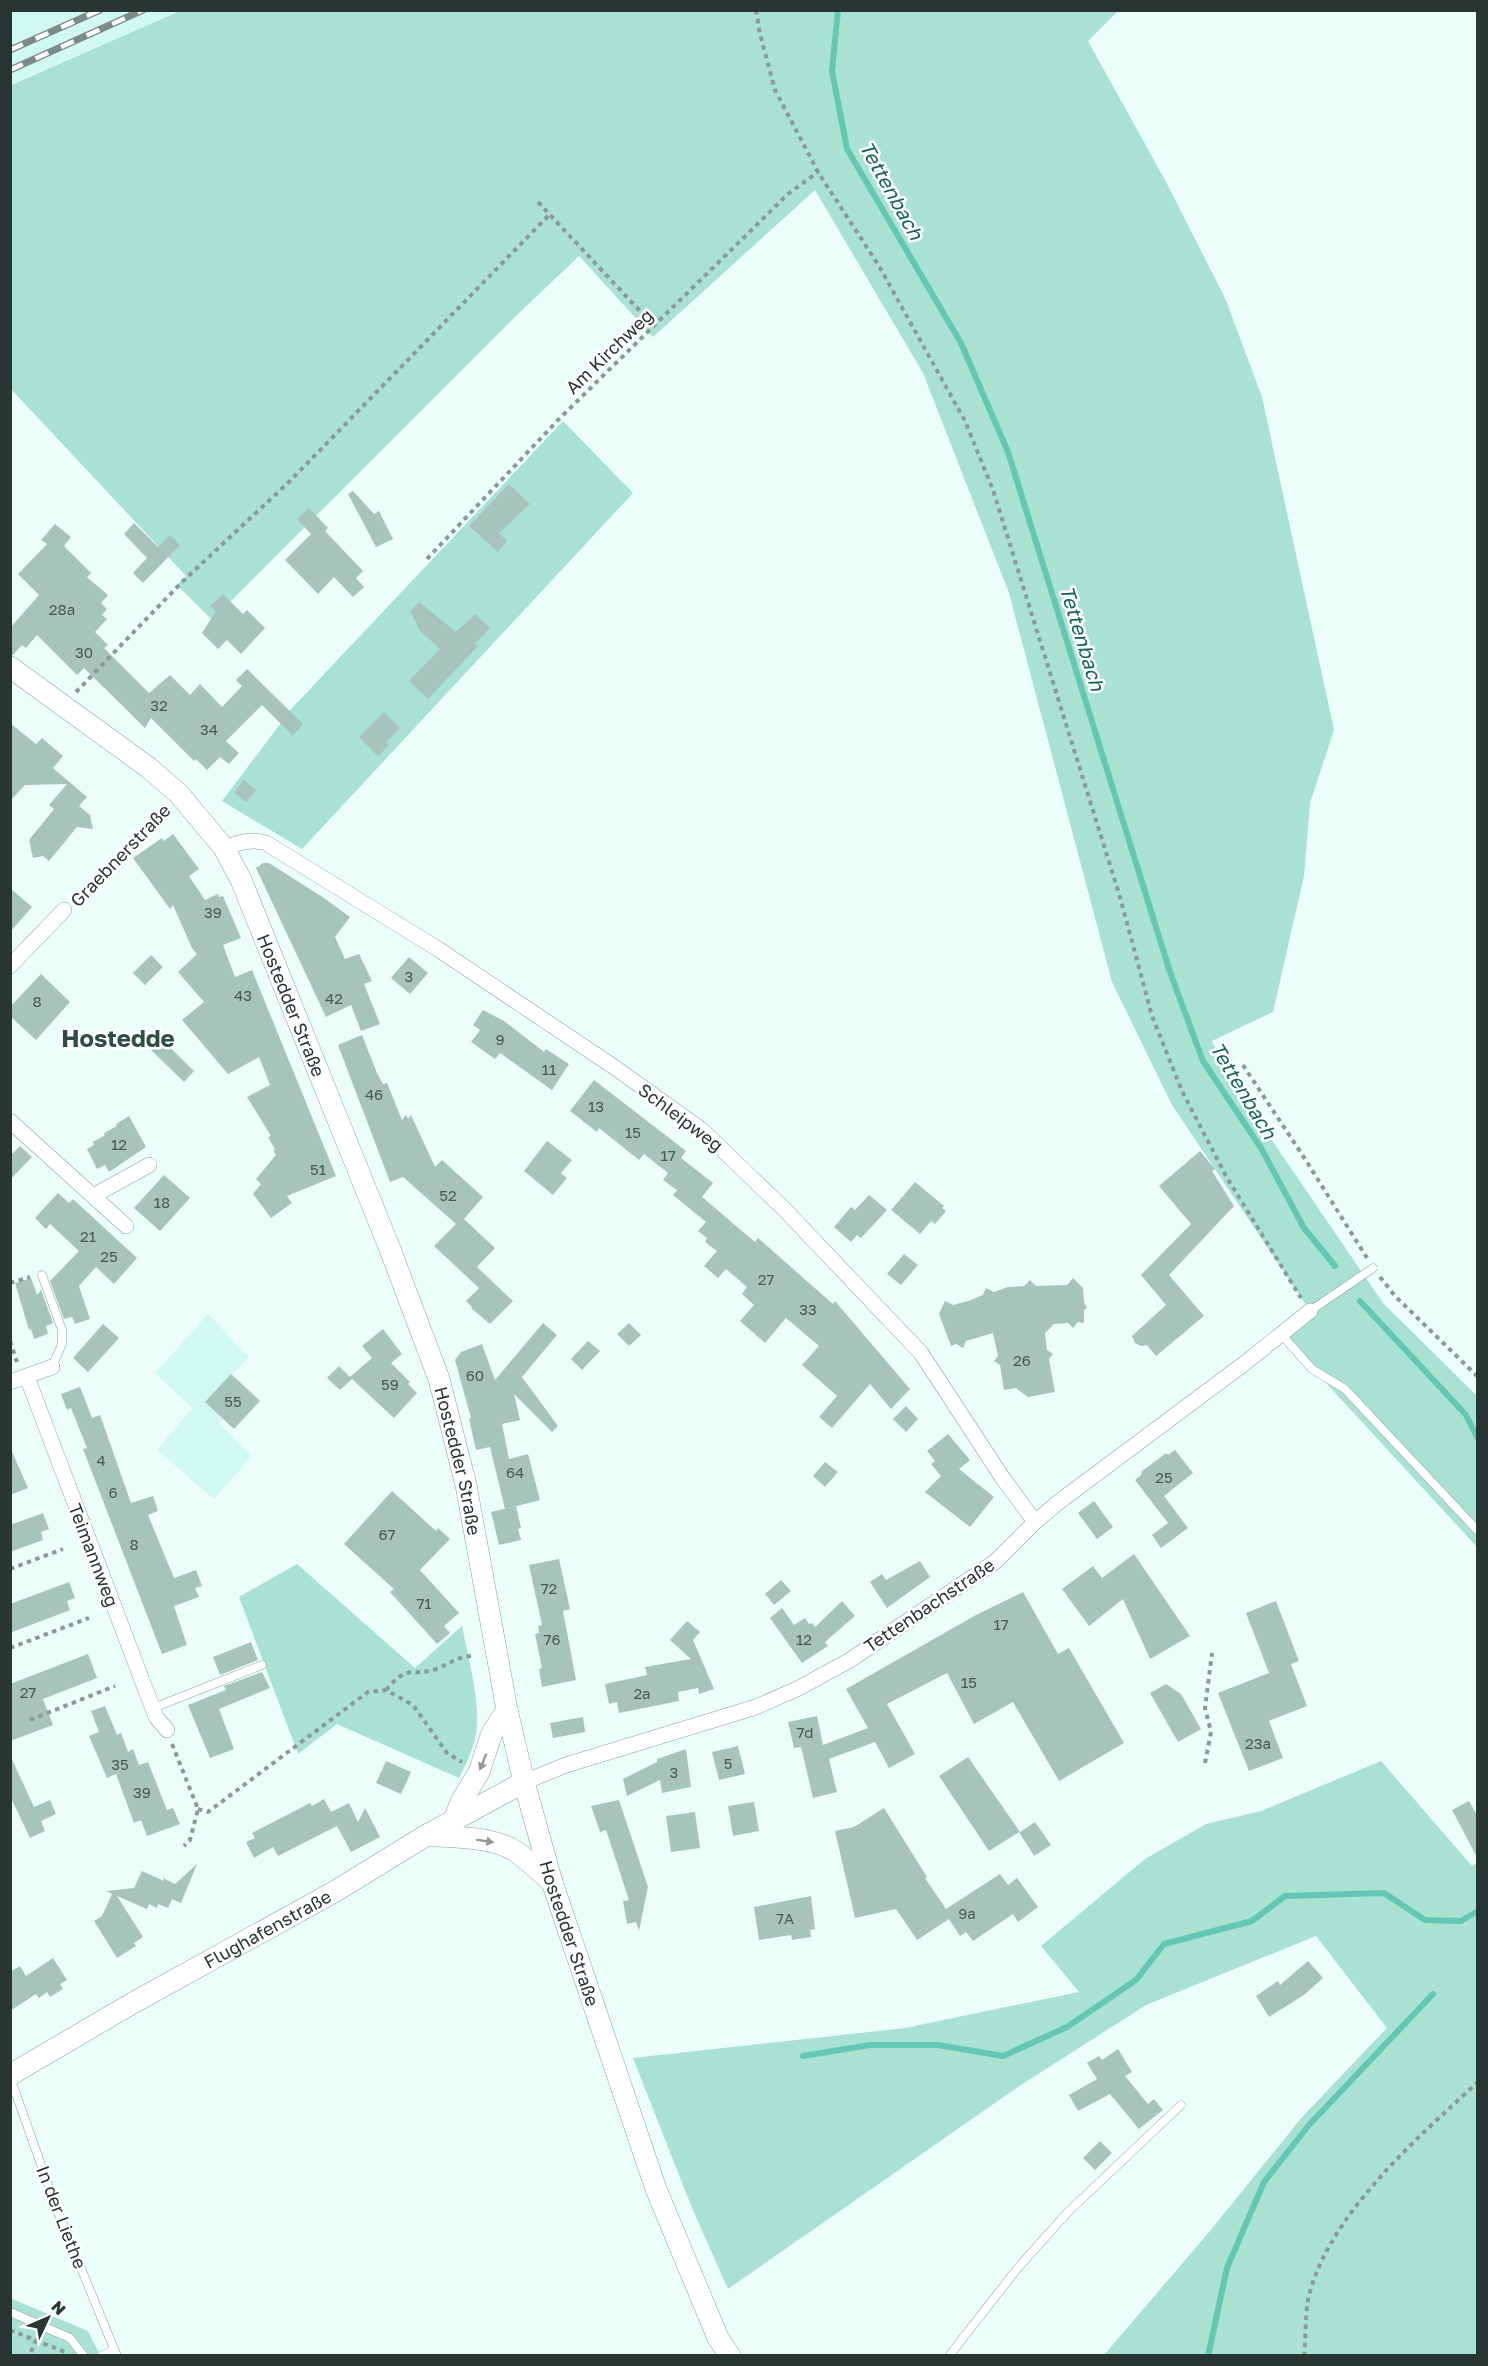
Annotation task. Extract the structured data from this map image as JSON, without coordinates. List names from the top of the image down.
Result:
{
  "streets": {
    "main road": ["Hostedder Straße", "Flughafenstraße"],
    "street": [
      "Graebnerstraße",
      "Schleipweg",
      "Teimannweg",
      "Tettenbachstraße"
    ],
    "lane": ["In der Liethe"],
    "path": ["Am Kirchweg"]
  },
  "crossings": [
    ["Graebnerstraße", "Hostedder Straße"],
    ["Hostedder Straße", "Schleipweg"],
    ["Hostedder Straße", "Tettenbachstraße"],
    ["Hostedder Straße", "Flughafenstraße"],
    ["Schleipweg", "Tettenbachstraße"],
    ["Tettenbachstraße", "Flughafenstraße"],
    ["Flughafenstraße", "In der Liethe"]
  ],
  "districts": ["Hostedde"],
  "water": ["Tettenbach"],
  "house_numbers": [
    "28a",
    "30",
    "32",
    "34",
    "39",
    "3",
    "43",
    "42",
    "8",
    "9",
    "11",
    "46",
    "13",
    "15",
    "12",
    "17",
    "51",
    "52",
    "18",
    "21",
    "25",
    "27",
    "33",
    "26",
    "60",
    "59",
    "55",
    "4",
    "64",
    "25",
    "6",
    "67",
    "8",
    "72",
    "71",
    "17",
    "76",
    "12",
    "15",
    "27",
    "2a",
    "7d",
    "23a",
    "5",
    "35",
    "3",
    "39",
    "9a",
    "7A"
  ],
  "north": "top right"
}
